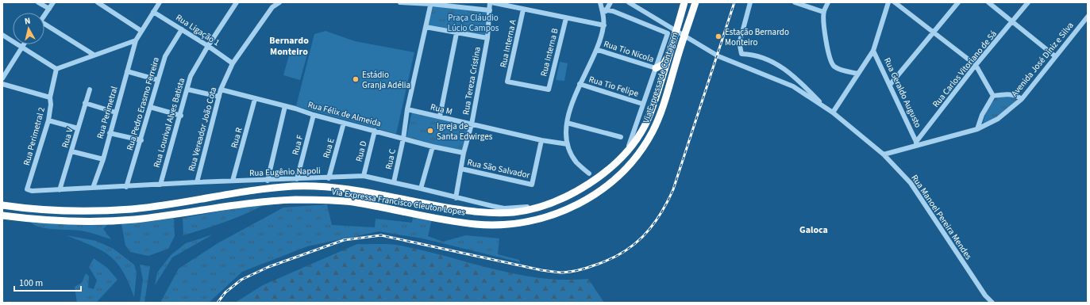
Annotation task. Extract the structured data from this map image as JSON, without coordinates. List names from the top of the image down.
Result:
{
  "streets": {
    "highway": ["Via Expressa de Contagem", "Via Expressa Francisco Cleuton Lopes"],
    "street": [
      "Rua Ligação 1",
      "Rua Interna A",
      "Rua Tio Nicola",
      "Rua Interna B",
      "Avenida José Diniz e Silva",
      "Rua Carlos Vitoriano de Sá",
      "Rua Tereza Cristina",
      "Rua Tio Felipe",
      "Rua Geraldo Augusto",
      "Rua Pedro Erasmo Ferreira",
      "Rua M",
      "Rua Perimetral",
      "Rua Félix de Almeida",
      "Rua Lourival Alves Batista",
      "Rua Vereador João Cota",
      "Rua Perimetral 2",
      "Rua V",
      "Rua R",
      "Rua F",
      "Rua E",
      "Rua D",
      "Rua C",
      "Rua São Salvador",
      "Rua Eugênio Napoli",
      "Rua Manoel Pereira Mendes"
    ]
  },
  "crossings": [
    ["Rua Ligação 1", "Rua Pedro Erasmo Ferreira"],
    ["Rua Ligação 1", "Rua Perimetral"],
    ["Rua Ligação 1", "Rua Lourival Alves Batista"],
    ["Rua Ligação 1", "Rua Vereador João Cota"],
    ["Rua Interna A", "Rua Interna B"],
    ["Avenida José Diniz e Silva", "Rua Carlos Vitoriano de Sá"],
    ["Avenida José Diniz e Silva", "Rua Geraldo Augusto"],
    ["Avenida José Diniz e Silva", "Rua Manoel Pereira Mendes"],
    ["Rua Carlos Vitoriano de Sá", "Rua Geraldo Augusto"],
    ["Via Expressa de Contagem", "Via Expressa Francisco Cleuton Lopes"],
    ["Rua Tereza Cristina", "Rua M"],
    ["Rua Tereza Cristina", "Rua Félix de Almeida"],
    ["Rua Tereza Cristina", "Rua São Salvador"],
    ["Rua Tereza Cristina", "Rua Eugênio Napoli"],
    ["Rua Pedro Erasmo Ferreira", "Rua Eugênio Napoli"],
    ["Rua M", "Rua C"],
    ["Rua M", "Rua São Salvador"],
    ["Rua Perimetral", "Rua Eugênio Napoli"],
    ["Rua Félix de Almeida", "Rua Vereador João Cota"],
    ["Rua Félix de Almeida", "Rua R"],
    ["Rua Félix de Almeida", "Rua F"],
    ["Rua Félix de Almeida", "Rua E"],
    ["Rua Félix de Almeida", "Rua D"],
    ["Rua Félix de Almeida", "Rua C"],
    ["Rua Lourival Alves Batista", "Rua Eugênio Napoli"],
    ["Rua Vereador João Cota", "Rua Eugênio Napoli"],
    ["Rua Perimetral 2", "Rua Eugênio Napoli"],
    ["Rua V", "Rua Eugênio Napoli"],
    ["Rua R", "Rua Eugênio Napoli"],
    ["Rua F", "Rua Eugênio Napoli"],
    ["Rua E", "Rua Eugênio Napoli"],
    ["Rua D", "Rua Eugênio Napoli"],
    ["Rua C", "Rua Eugênio Napoli"],
    ["Rua Eugênio Napoli", "Via Expressa Francisco Cleuton Lopes"]
  ],
  "districts": ["Bernardo Monteiro", "Galoca"],
  "parks": ["Praça Cláudio Lúcio Campos"],
  "places": ["Estação Bernardo Monteiro", "Estádio Granja Adélia", "Igreja de Santa Edwirges"],
  "scale_bar": "100 m",
  "north": "top"
}
